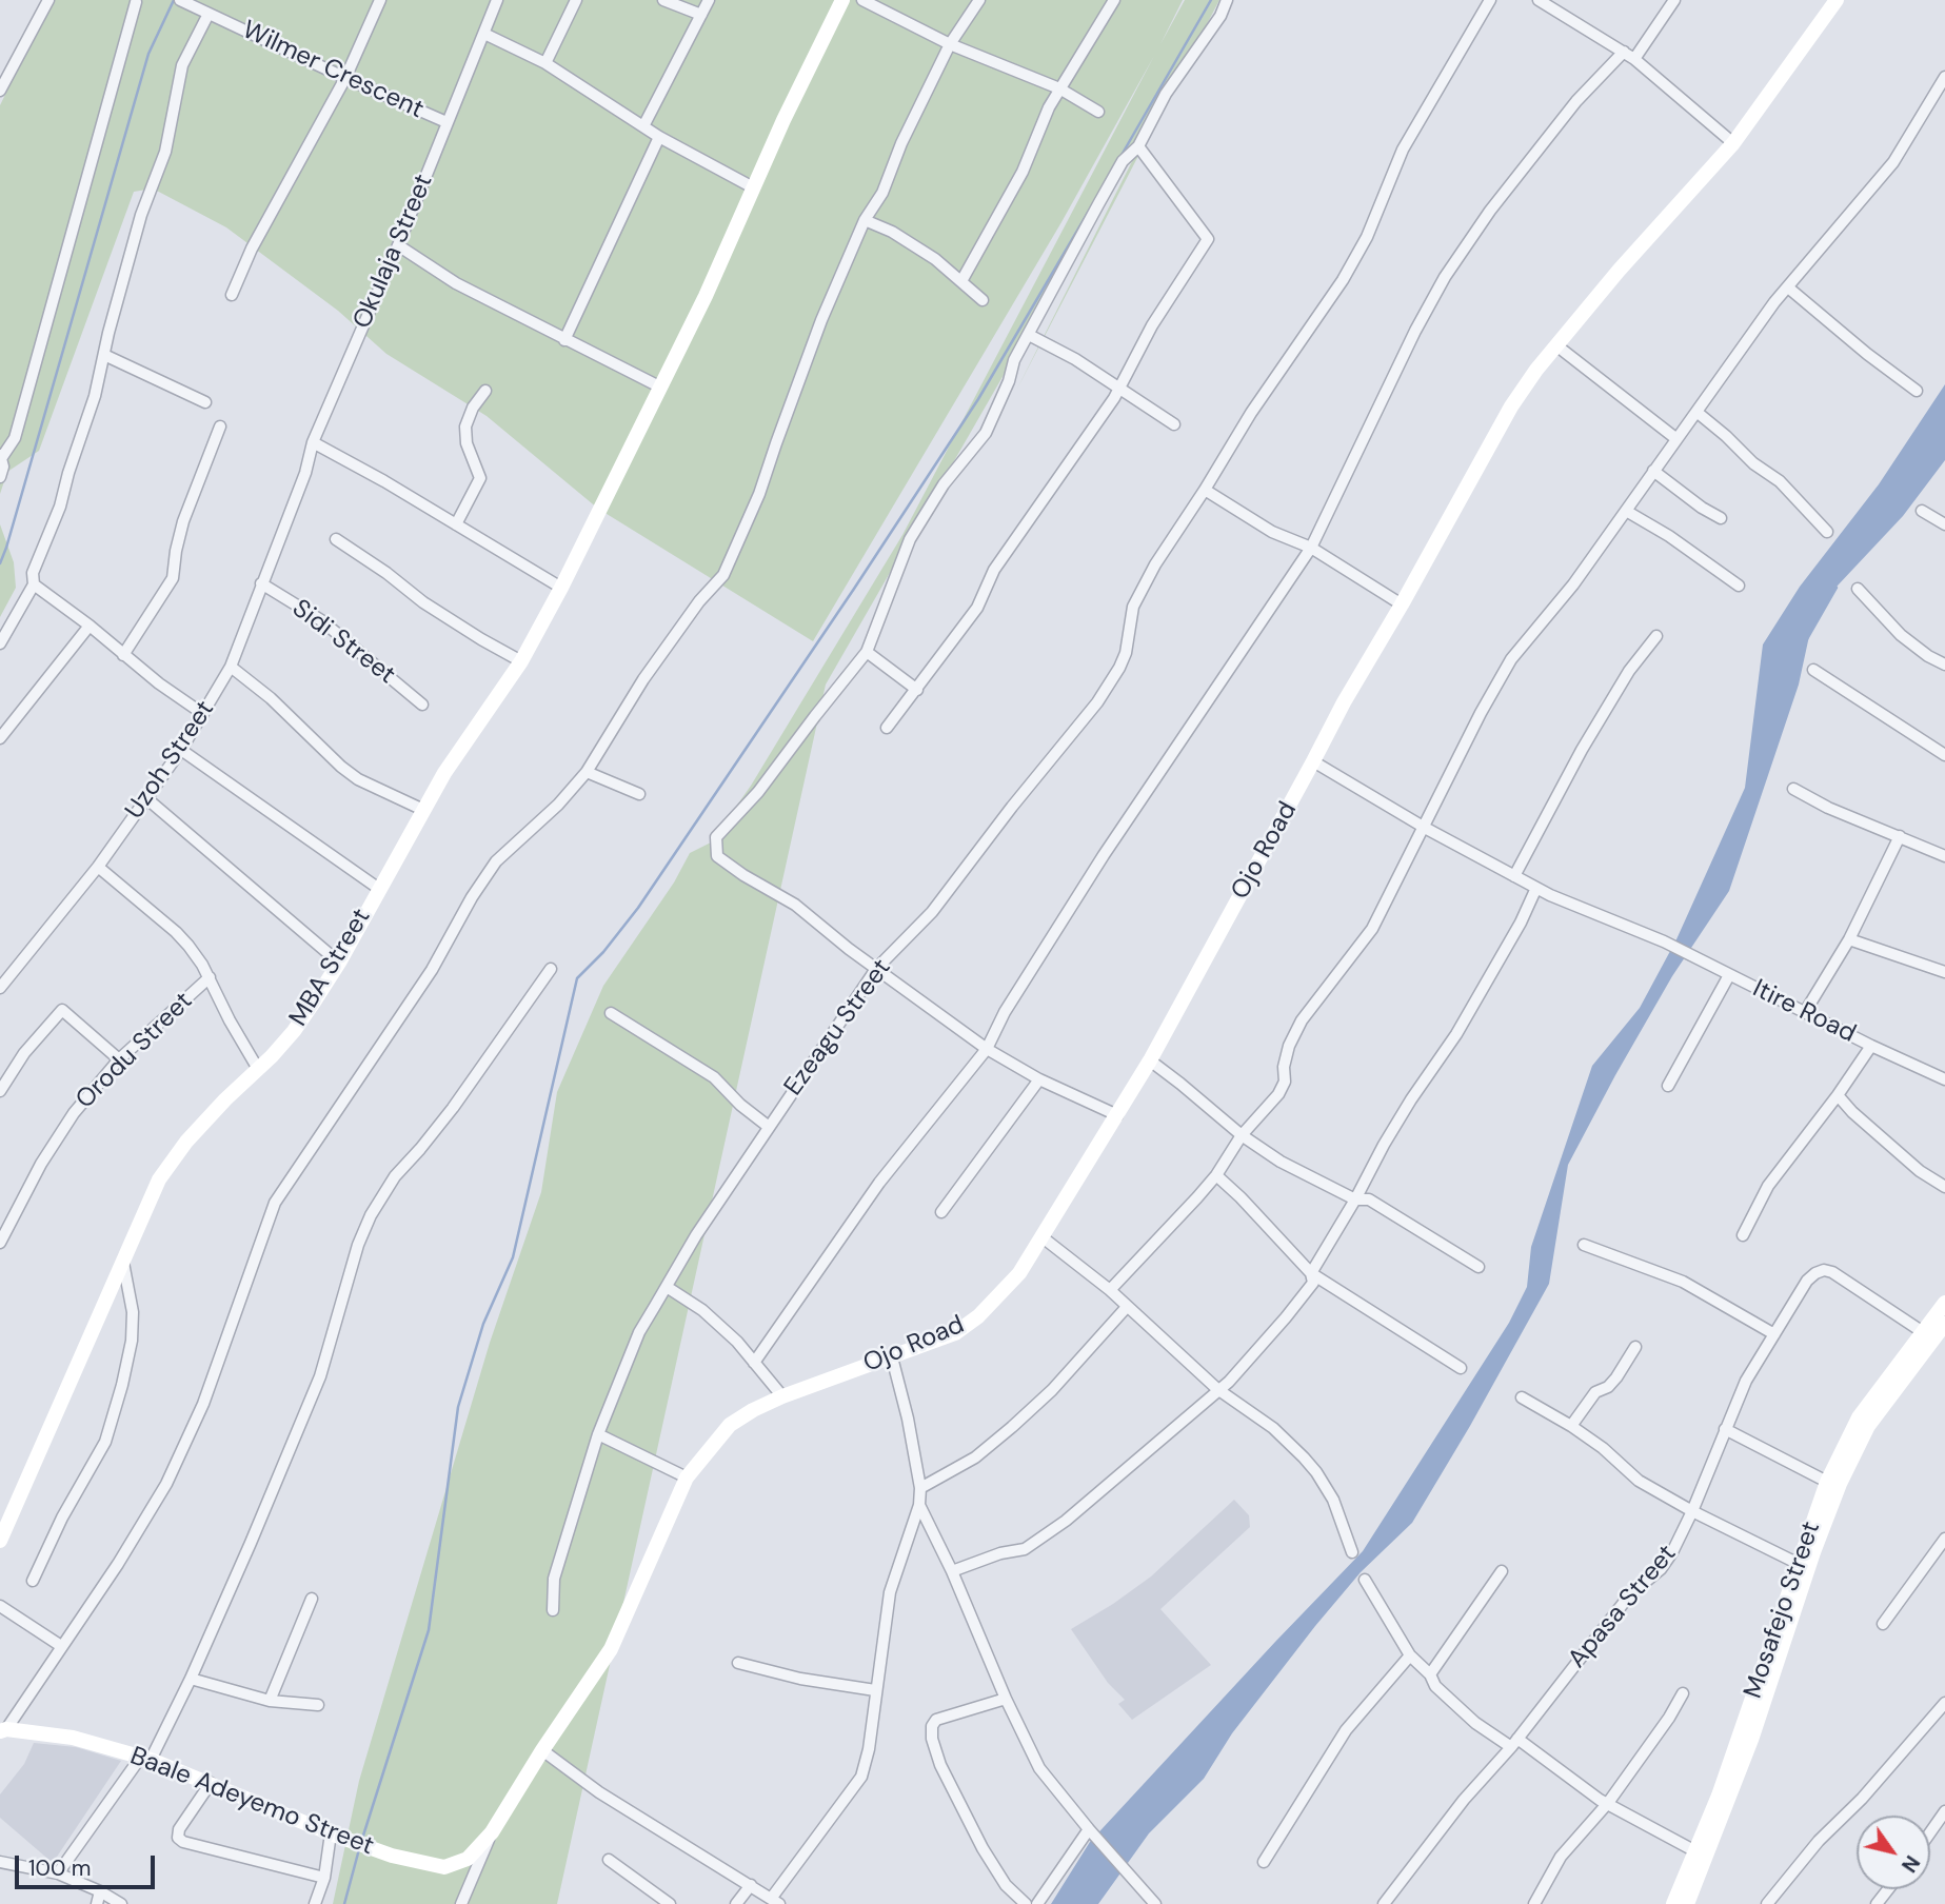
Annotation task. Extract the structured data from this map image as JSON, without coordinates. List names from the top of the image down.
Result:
{
  "streets": {
    "street": [
      "Wilmer Crescent",
      "Okulaja Street",
      "Sidi Street",
      "Uzoh Street",
      "Ojo Road",
      "MBA Street",
      "Itire Road",
      "Ezeagu Street",
      "Orodu Street",
      "Apasa Street",
      "Mosafejo Street",
      "Baale Adeyemo Street"
    ]
  },
  "crossings": [
    ["Wilmer Crescent", "Okulaja Street"],
    ["Okulaja Street", "Uzoh Street"],
    ["Sidi Street", "Uzoh Street"],
    ["Ojo Road", "Itire Road"],
    ["Ojo Road", "Baale Adeyemo Street"],
    ["Apasa Street", "Mosafejo Street"]
  ],
  "scale_bar": "100 m",
  "north": "bottom right"
}
